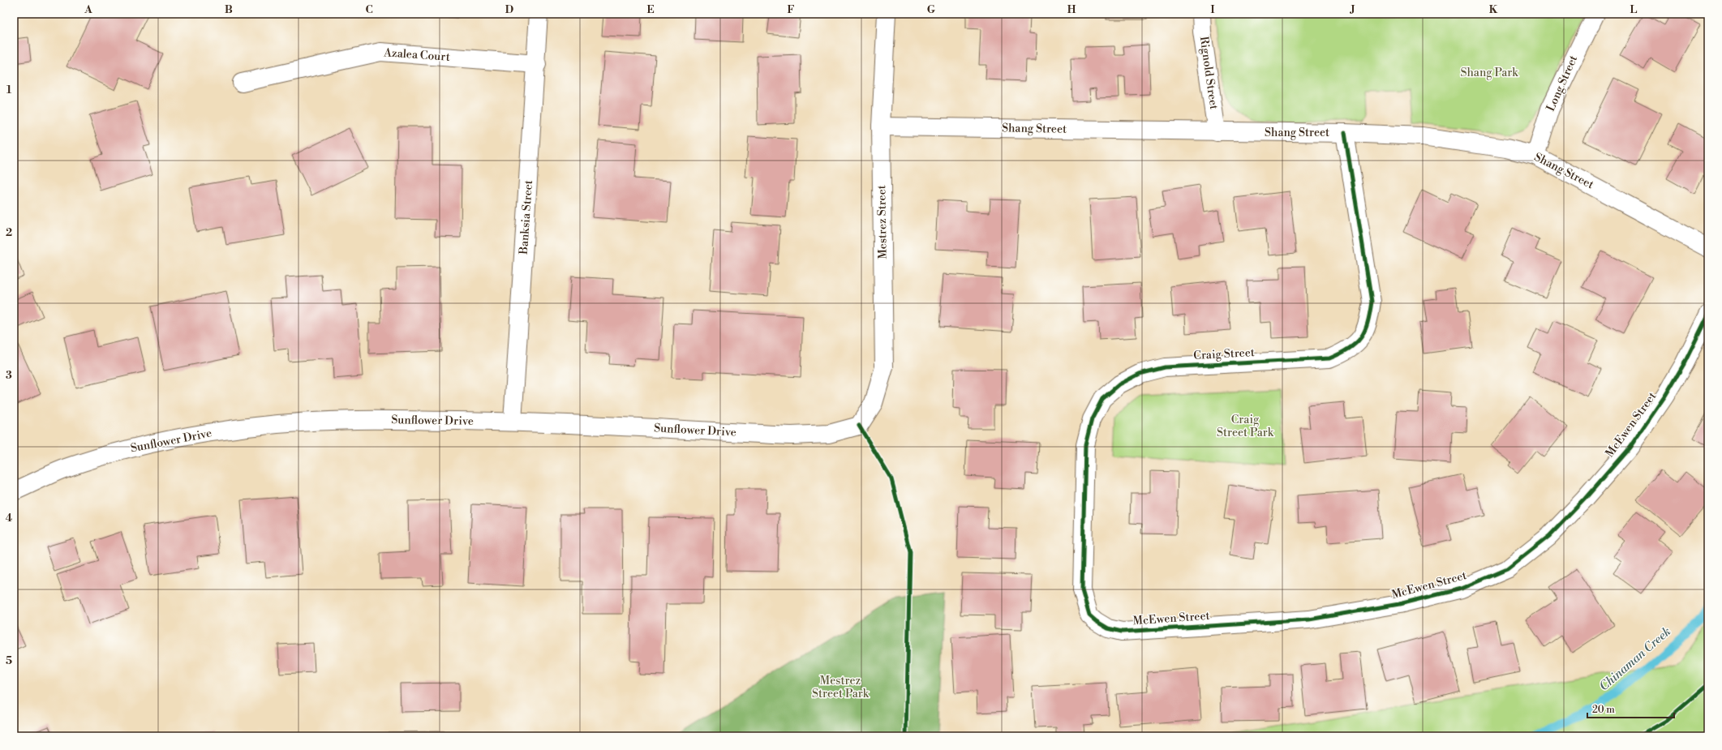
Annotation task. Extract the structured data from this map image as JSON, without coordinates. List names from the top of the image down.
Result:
{
  "streets": {
    "street": [
      "Azalea Court",
      "Rignold Street",
      "Long Street",
      "Shang Street",
      "Banksia Street",
      "Mestrez Street",
      "Craig Street",
      "Sunflower Drive",
      "McEwen Street"
    ]
  },
  "crossings": [
    ["Azalea Court", "Banksia Street"],
    ["Rignold Street", "Shang Street"],
    ["Long Street", "Shang Street"],
    ["Shang Street", "Mestrez Street"],
    ["Shang Street", "Craig Street"],
    ["Banksia Street", "Sunflower Drive"],
    ["Mestrez Street", "Sunflower Drive"],
    ["Craig Street", "McEwen Street"]
  ],
  "water": ["Chinaman Creek"],
  "parks": ["Shang Park", "Craig Street Park", "Mestrez Street Park"],
  "scale_bar": "20 m",
  "grid": {
    "columns": [
      "A",
      "B",
      "C",
      "D",
      "E",
      "F",
      "G",
      "H",
      "I",
      "J",
      "K",
      "L"
    ],
    "rows": [
      "1",
      "2",
      "3",
      "4",
      "5"
    ]
  }
}
